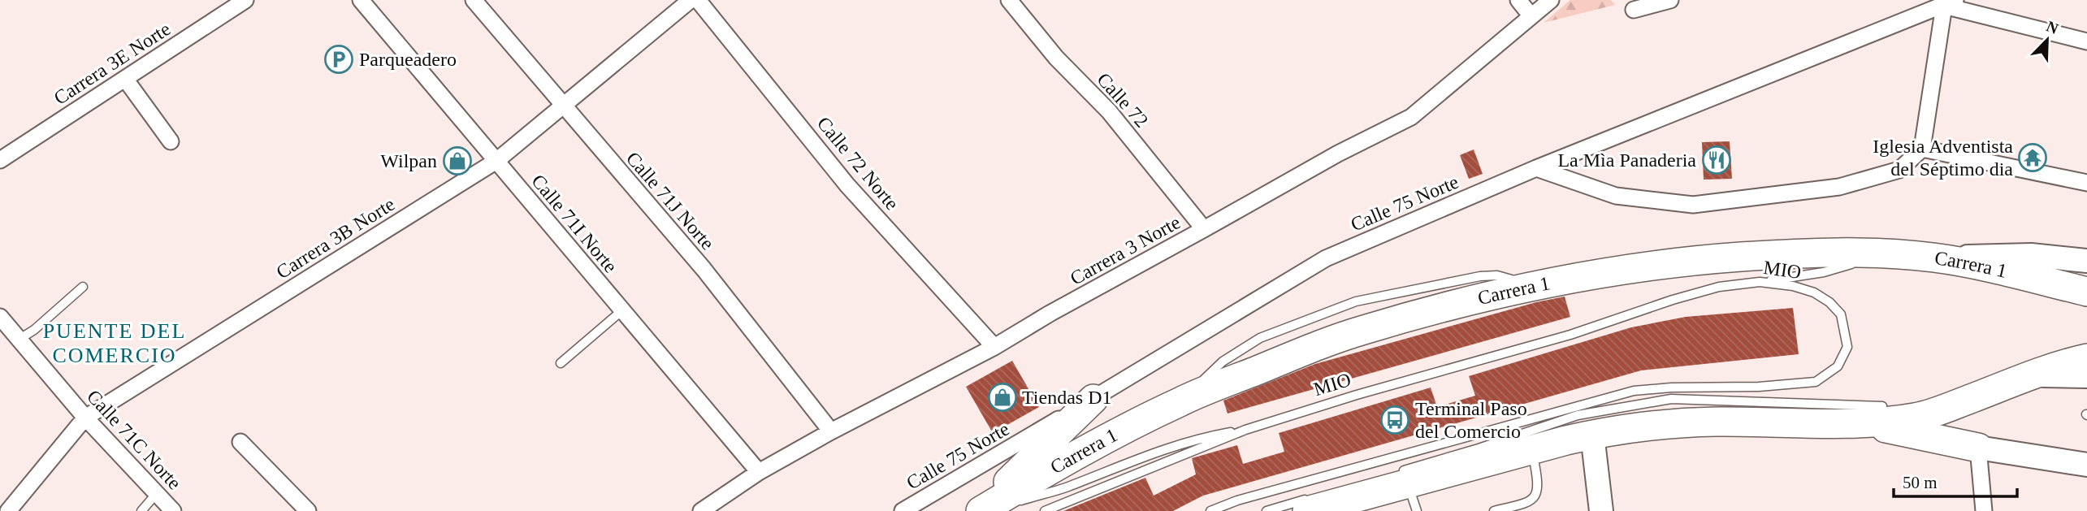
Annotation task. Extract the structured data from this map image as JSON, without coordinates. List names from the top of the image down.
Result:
{
  "streets": {
    "highway": ["Carrera 1"],
    "street": [
      "Carrera 3E Norte",
      "Calle 72",
      "Calle 72 Norte",
      "Calle 71J Norte",
      "Calle 75 Norte",
      "Calle 71I Norte",
      "Carrera 3B Norte",
      "Carrera 3 Norte",
      "Calle 71C Norte"
    ],
    "lane": ["MIO"]
  },
  "crossings": [
    ["Calle 72", "Carrera 3 Norte"],
    ["Calle 72 Norte", "Carrera 3 Norte"],
    ["Calle 71J Norte", "Carrera 3B Norte"],
    ["Calle 71J Norte", "Carrera 3 Norte"],
    ["Calle 71I Norte", "Carrera 3B Norte"],
    ["Calle 71I Norte", "Carrera 3 Norte"],
    ["Carrera 3B Norte", "Calle 71C Norte"]
  ],
  "districts": ["PUENTE DEL COMERCIO"],
  "places": {
    "parking": ["Parqueadero"],
    "temple": ["Iglesia Adventista del Séptimo dia"],
    "restaurant": ["La Mìa Panaderia"],
    "shop": ["Wilpan", "Tiendas D1"],
    "bus stop": ["Terminal Paso del Comercio"]
  },
  "scale_bar": "50 m",
  "north": "top right"
}
